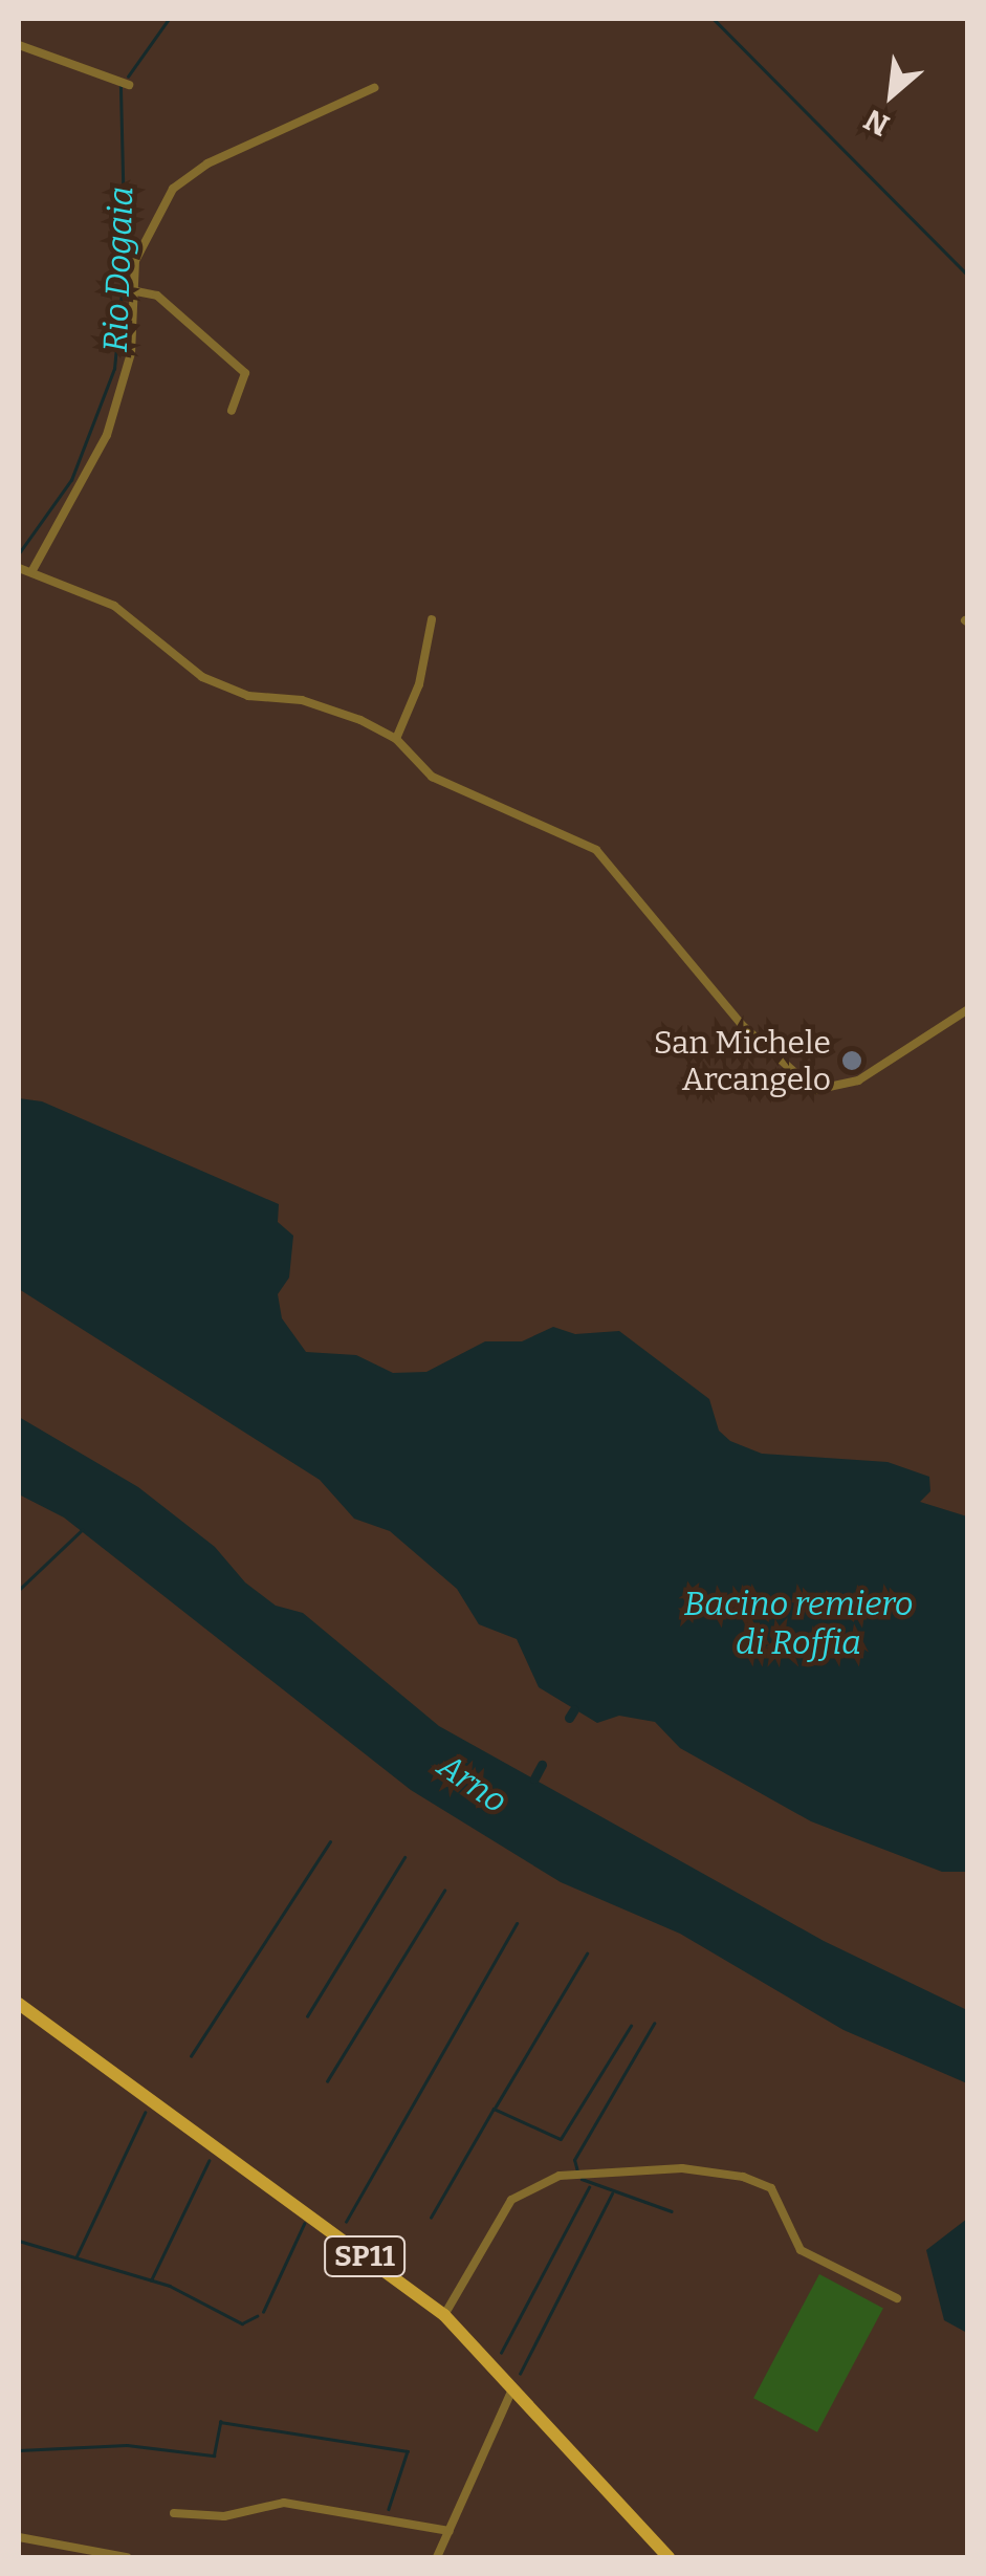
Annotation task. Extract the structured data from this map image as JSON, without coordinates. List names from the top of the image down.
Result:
{
  "streets": {
    "main road": ["SP11"]
  },
  "water": ["Rio Dogaia", "Bacino remiero di Roffia", "Arno"],
  "places": ["San Michele Arcangelo"],
  "north": "bottom left"
}
